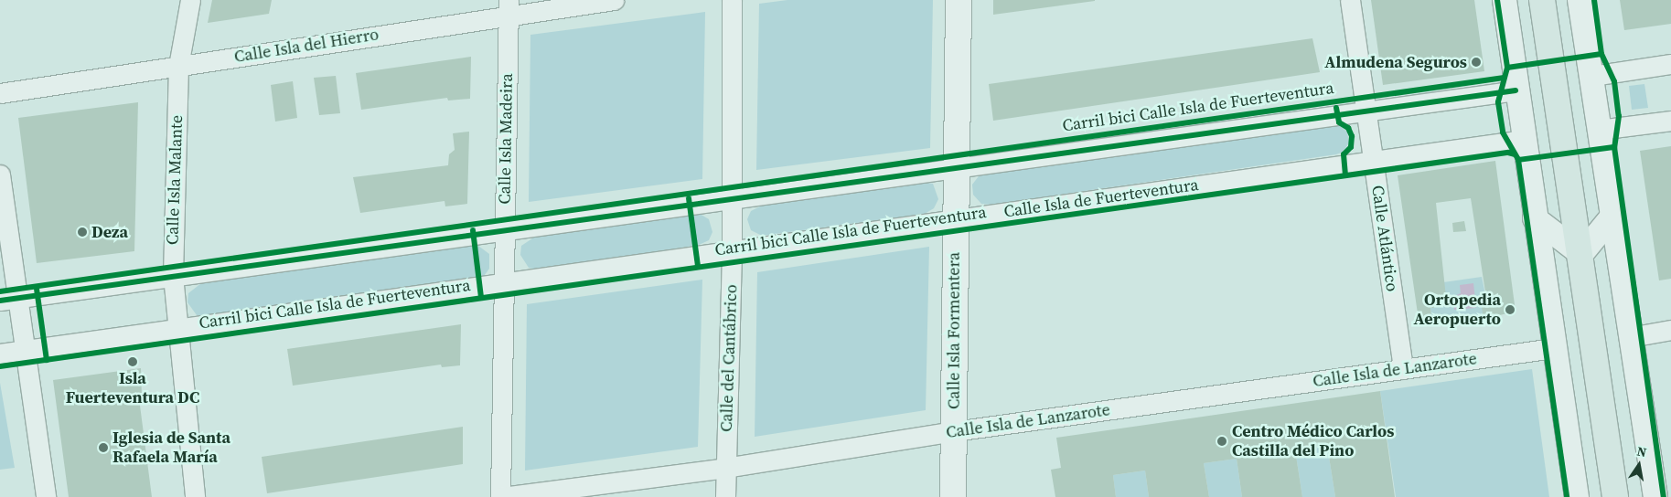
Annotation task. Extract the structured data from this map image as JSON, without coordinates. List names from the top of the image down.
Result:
{
  "streets": {
    "main road": ["Calle Isla Formentera"],
    "street": [
      "Calle Isla del Hierro",
      "Calle Isla Madeira",
      "Calle Isla Malante",
      "Calle Isla de Fuerteventura",
      "Calle Atlántico",
      "Calle del Cantábrico",
      "Calle Isla de Lanzarote"
    ],
    "cycle path": ["Carril bici Calle Isla de Fuerteventura"]
  },
  "crossings": [
    ["Calle Isla del Hierro", "Calle Isla Madeira"],
    ["Calle Isla del Hierro", "Calle Isla Malante"],
    ["Calle Isla Madeira", "Calle Isla de Fuerteventura"],
    ["Calle Isla Madeira", "Calle Isla de Lanzarote"],
    ["Calle Isla Malante", "Calle Isla de Fuerteventura"],
    ["Calle Isla de Fuerteventura", "Calle Atlántico"],
    ["Calle Isla de Fuerteventura", "Calle Isla Formentera"],
    ["Calle Isla de Fuerteventura", "Calle del Cantábrico"],
    ["Calle Atlántico", "Calle Isla de Lanzarote"],
    ["Calle Isla Formentera", "Calle Isla de Lanzarote"],
    ["Calle del Cantábrico", "Calle Isla de Lanzarote"]
  ],
  "places": [
    "Almudena Seguros",
    "Deza",
    "Ortopedia Aeropuerto",
    "Isla Fuerteventura DC",
    "Centro Médico Carlos Castilla del Pino",
    "Iglesia de Santa Rafaela María"
  ],
  "north": "top"
}
